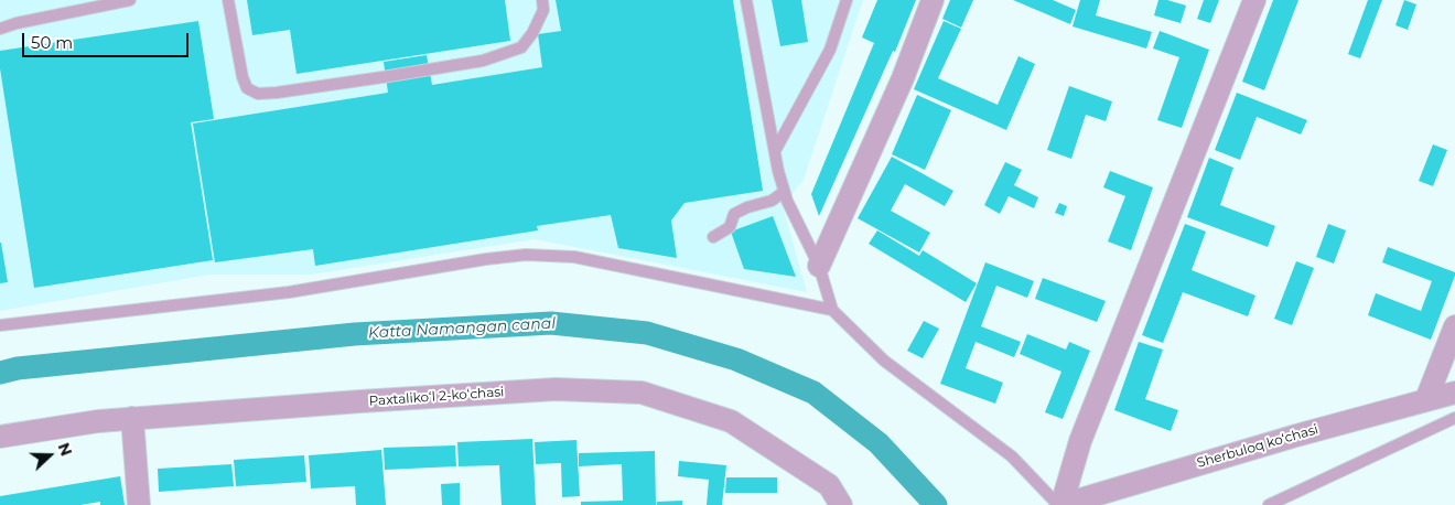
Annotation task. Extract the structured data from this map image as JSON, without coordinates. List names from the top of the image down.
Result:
{
  "streets": {
    "street": ["Paxtalikoʻl 2-koʻchasi", "Sherbuloq koʻchasi"]
  },
  "water": ["Katta Namangan canal"],
  "scale_bar": "50 m",
  "north": "right"
}
